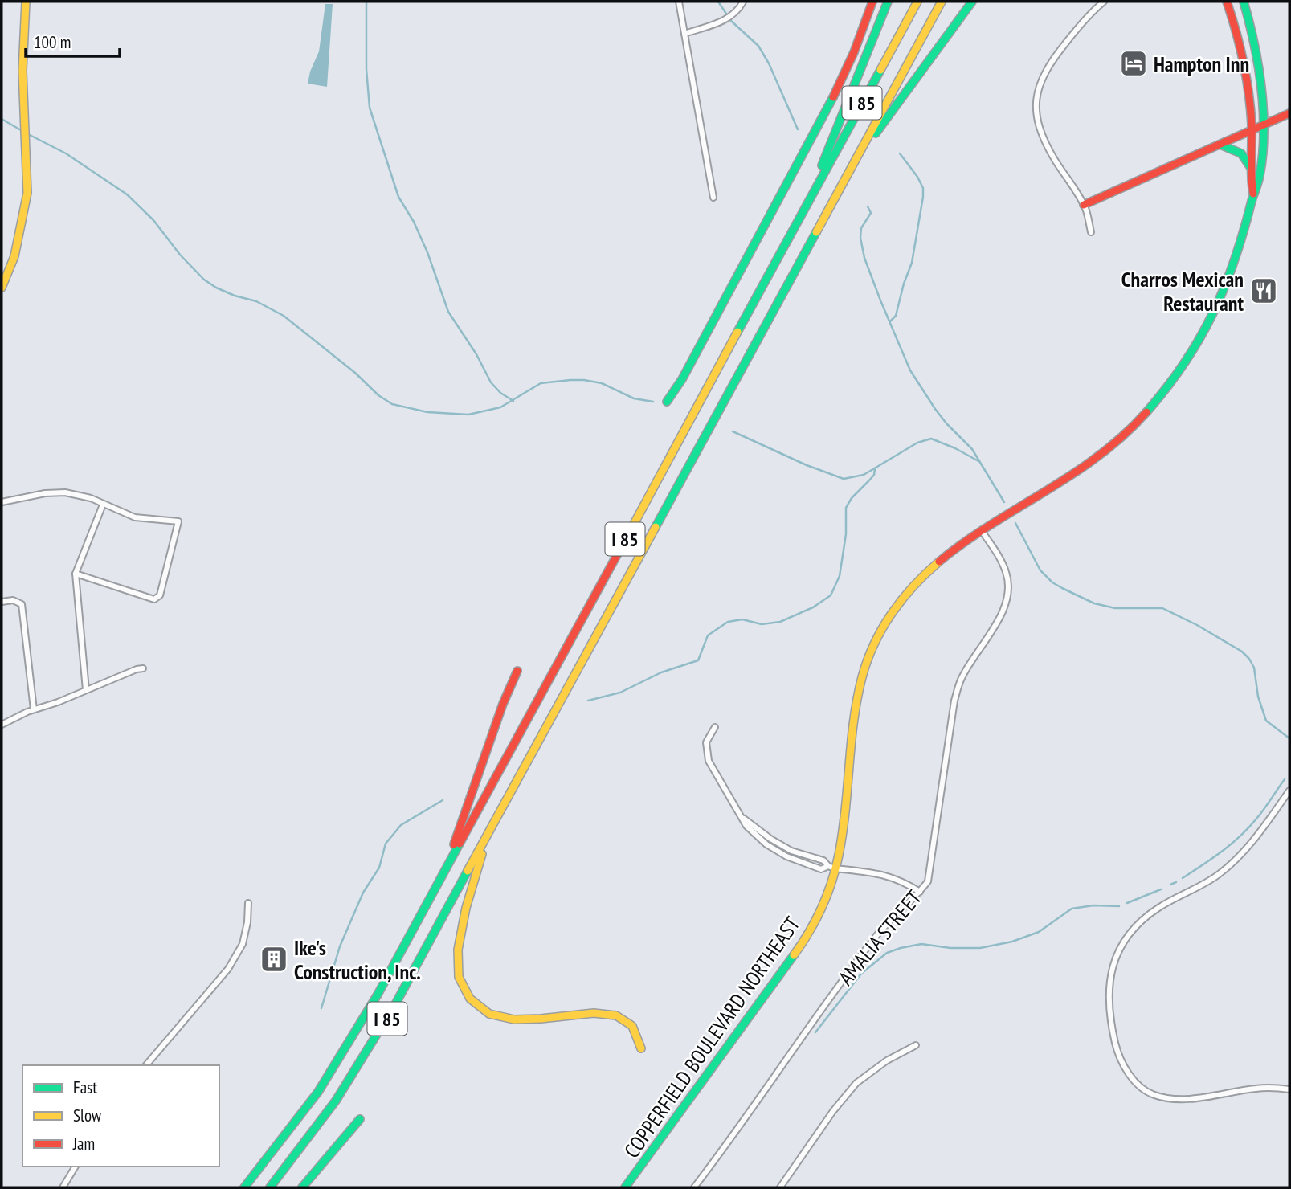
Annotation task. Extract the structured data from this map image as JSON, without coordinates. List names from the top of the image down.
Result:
{
  "streets": {
    "main road": ["I 85", "COPPERFIELD BOULEVARD NORTHEAST"],
    "street": ["AMALIA STREET"]
  },
  "crossings": [
    ["AMALIA STREET", "COPPERFIELD BOULEVARD NORTHEAST"]
  ],
  "places": {
    "hotel": ["Hampton Inn"],
    "restaurant": ["Charros Mexican Restaurant"],
    "building": ["Ike's Construction, Inc."]
  },
  "legend": ["Fast", "Slow", "Jam"],
  "scale_bar": "100 m"
}
